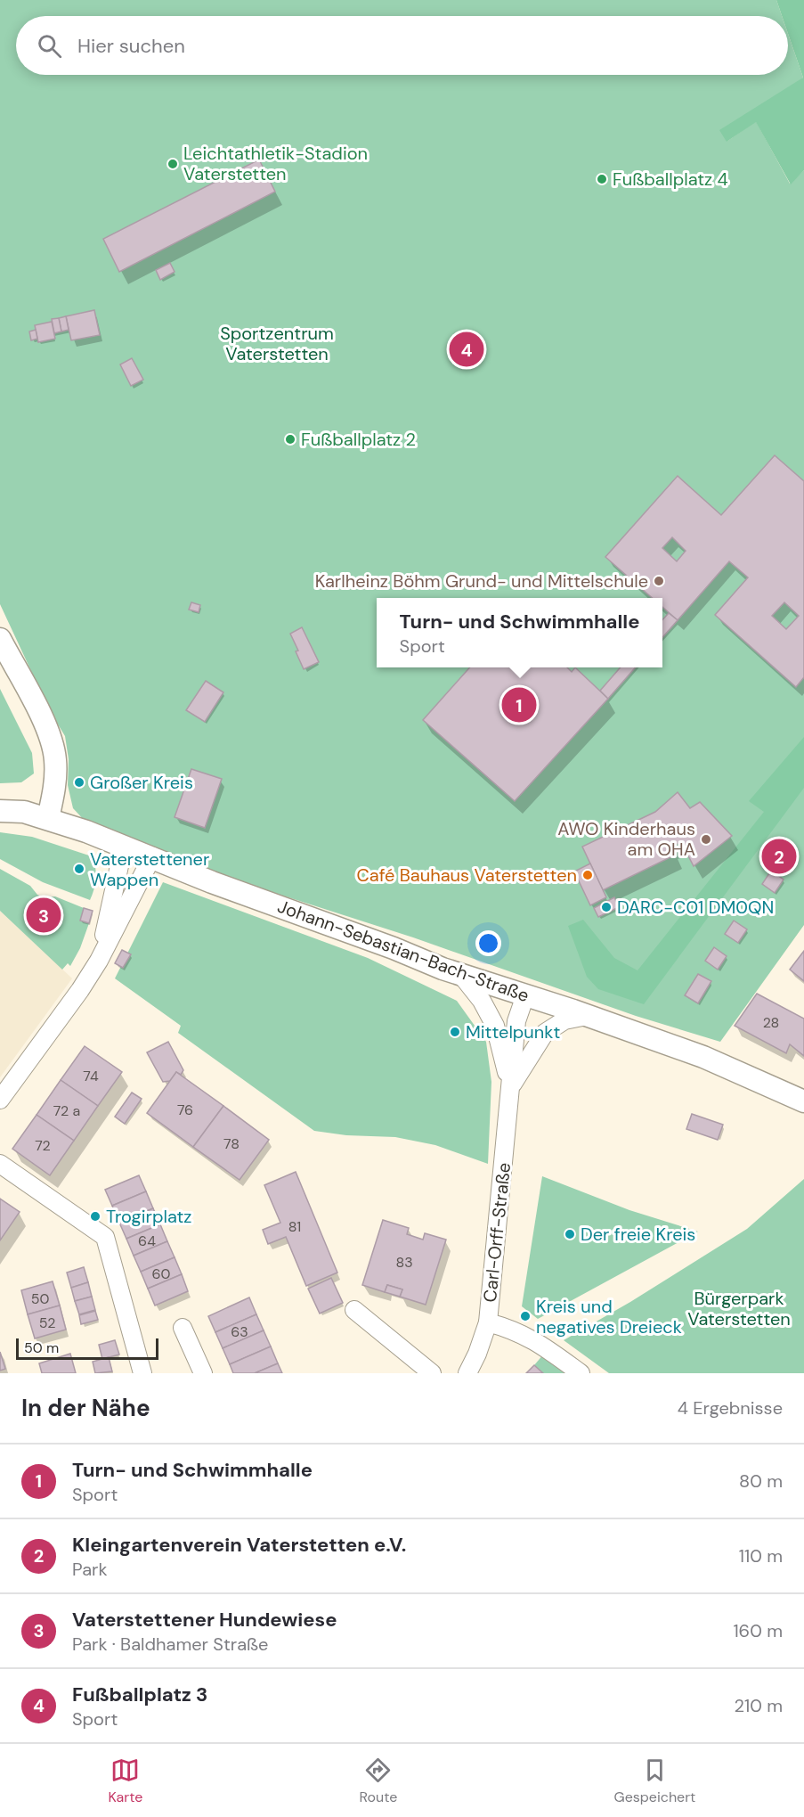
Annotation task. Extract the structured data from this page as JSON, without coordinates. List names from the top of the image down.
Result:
{
  "streets": {
    "street": ["Johann-Sebastian-Bach-Straße", "Carl-Orff-Straße"]
  },
  "crossings": [
    ["Johann-Sebastian-Bach-Straße", "Carl-Orff-Straße"]
  ],
  "parks": ["Sportzentrum Vaterstetten", "Bürgerpark Vaterstetten"],
  "places": [
    "Leichtathletik-Stadion Vaterstetten",
    "Fußballplatz 4",
    "Fußballplatz 2",
    "Karlheinz Böhm Grund- und Mittelschule",
    "Großer Kreis",
    "AWO Kinderhaus am OHA",
    "Vaterstettener Wappen",
    "Café Bauhaus Vaterstetten",
    "DARC-C01 DM0QN",
    "Mittelpunkt",
    "Trogirplatz",
    "Der freie Kreis",
    "Kreis und negatives Dreieck"
  ],
  "house_numbers": [
    "28",
    "74",
    "76",
    "72 a",
    "78",
    "72",
    "81",
    "64",
    "83",
    "60",
    "50",
    "52",
    "63"
  ],
  "scale_bar": "50 m",
  "page": {
    "search": "Hier suchen",
    "pins": [
      "4",
      "1",
      "2",
      "3"
    ],
    "popup": ["Turn- und Schwimmhalle", "Sport"],
    "scale": "50 m",
    "heading": ["In der Nähe", "4 Ergebnisse"],
    "list": [
      {
        "mark": "1",
        "name": "Turn- und Schwimmhalle",
        "note": "Sport",
        "value": "80 m"
      },
      {
        "mark": "2",
        "name": "Kleingartenverein Vaterstetten e.V.",
        "note": "Park",
        "value": "110 m"
      },
      {
        "mark": "3",
        "name": "Vaterstettener Hundewiese",
        "note": "Park · Baldhamer Straße",
        "value": "160 m"
      },
      {
        "mark": "4",
        "name": "Fußballplatz 3",
        "note": "Sport",
        "value": "210 m"
      }
    ],
    "nav": ["Karte", "Route", "Gespeichert"]
  }
}
